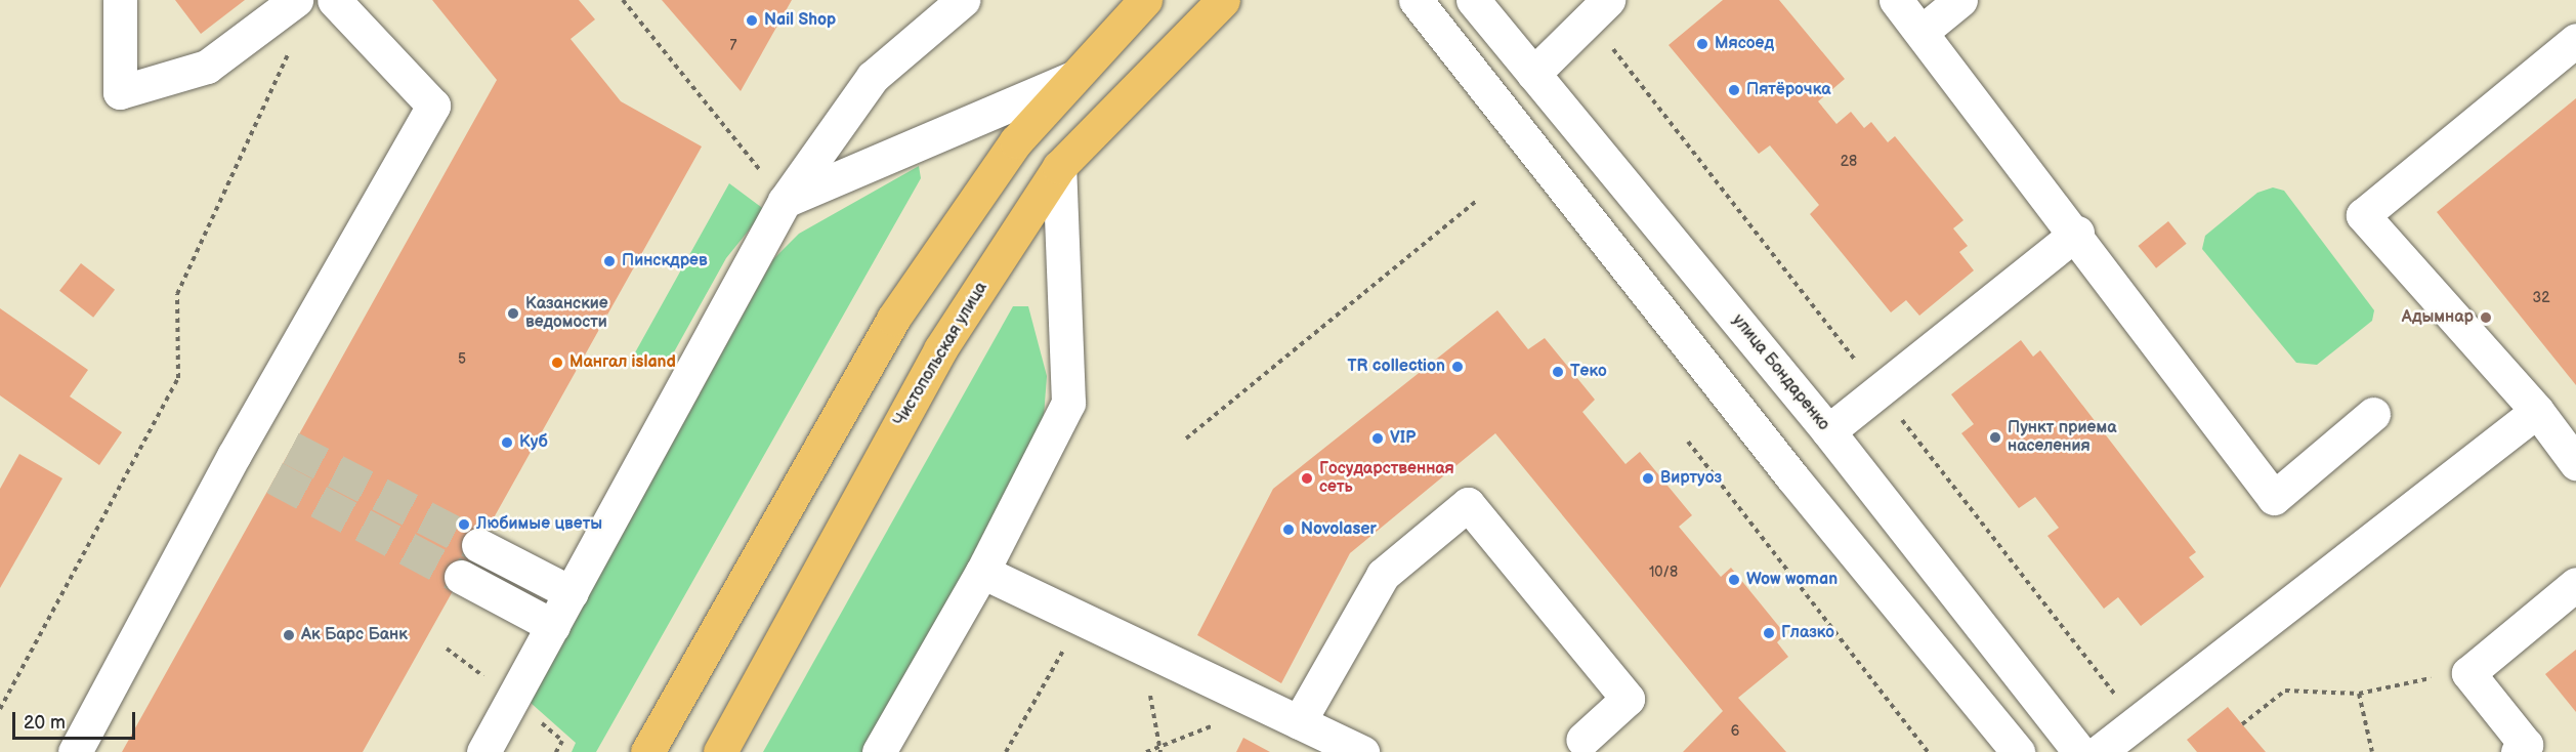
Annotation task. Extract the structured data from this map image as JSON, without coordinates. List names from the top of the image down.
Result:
{
  "streets": {
    "main road": ["Чистопольская улица"],
    "street": ["улица Бондаренко"]
  },
  "places": [
    "Nail Shop",
    "Мясоед",
    "Пятёрочка",
    "Пинскдрев",
    "Казанские ведомости",
    "Адымнар",
    "Мангал island",
    "TR collection",
    "Теко",
    "Пункт приема населения",
    "VIP",
    "Куб",
    "Государственная сеть",
    "Виртуоз",
    "Любимые цветы",
    "Novolaser",
    "Wow woman",
    "Глазко",
    "Ак Барс Банк"
  ],
  "house_numbers": [
    "7",
    "28",
    "32",
    "5",
    "10/8",
    "6"
  ],
  "scale_bar": "20 m"
}
